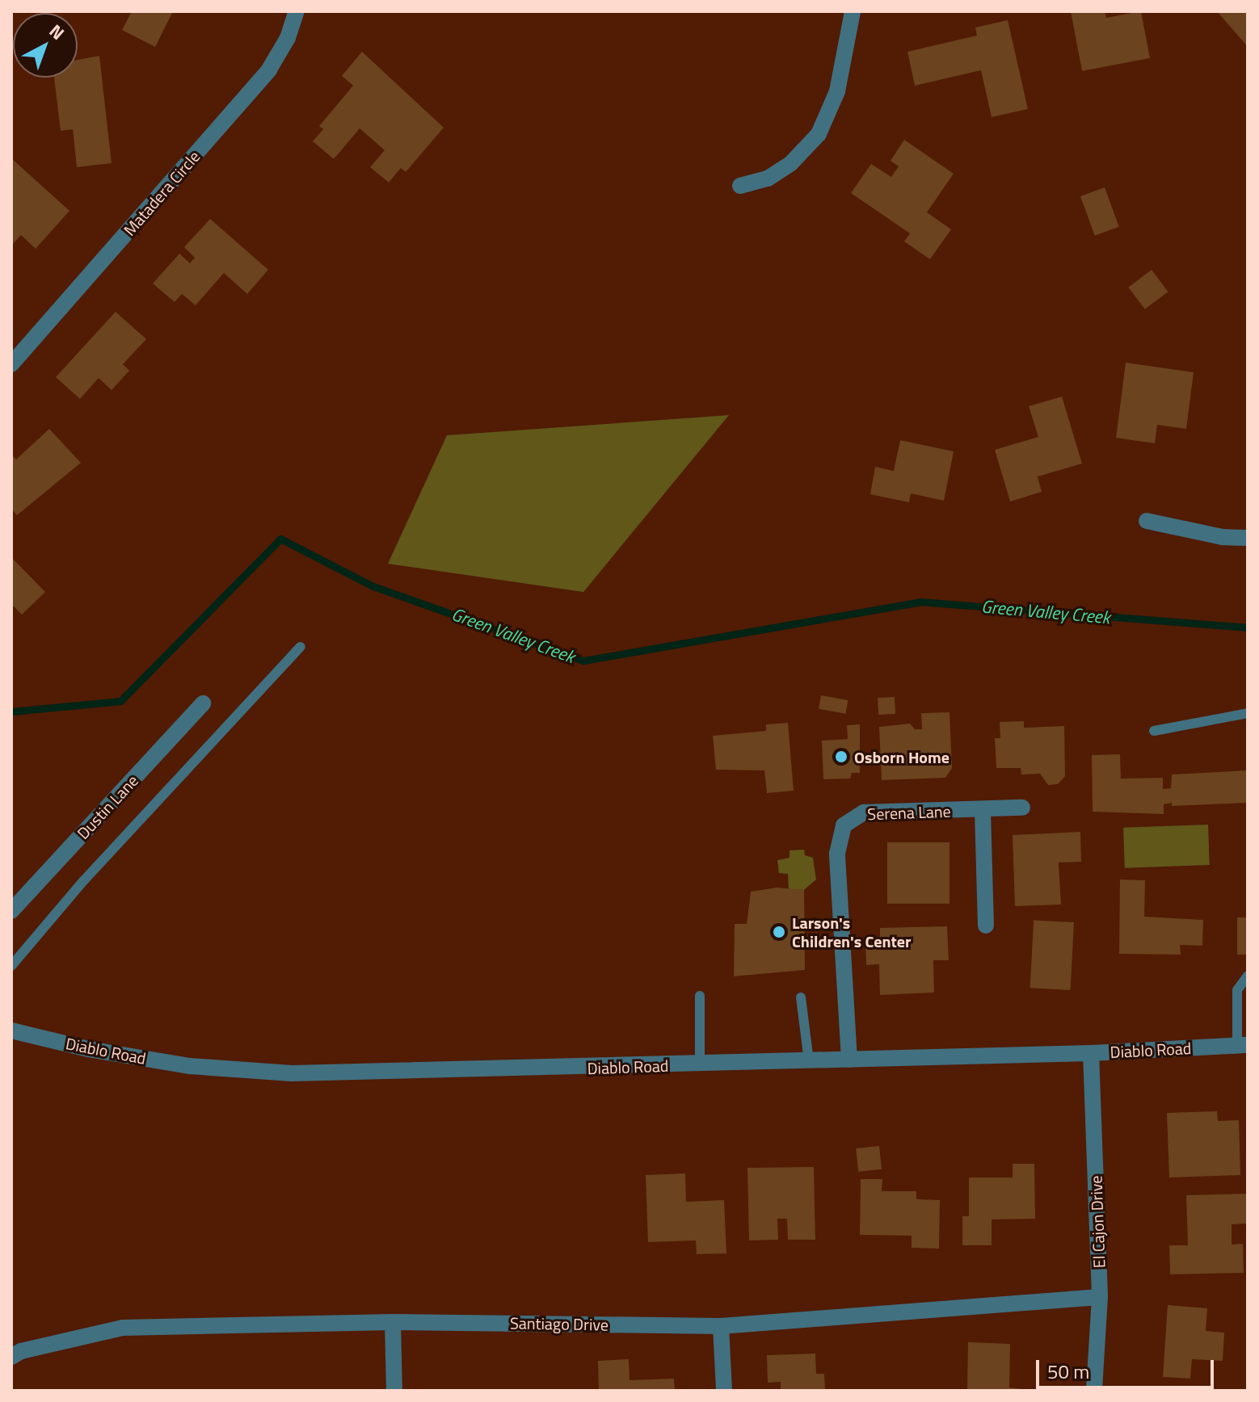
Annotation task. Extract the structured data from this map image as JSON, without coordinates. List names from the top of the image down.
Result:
{
  "streets": {
    "street": [
      "Matadera Circle",
      "Dustin Lane",
      "Serena Lane",
      "Diablo Road",
      "El Cajon Drive",
      "Santiago Drive"
    ]
  },
  "crossings": [
    ["Serena Lane", "Diablo Road"],
    ["Diablo Road", "El Cajon Drive"],
    ["El Cajon Drive", "Santiago Drive"]
  ],
  "water": ["Green Valley Creek"],
  "places": ["Osborn Home", "Larson's Children's Center"],
  "scale_bar": "50 m",
  "north": "top right"
}
